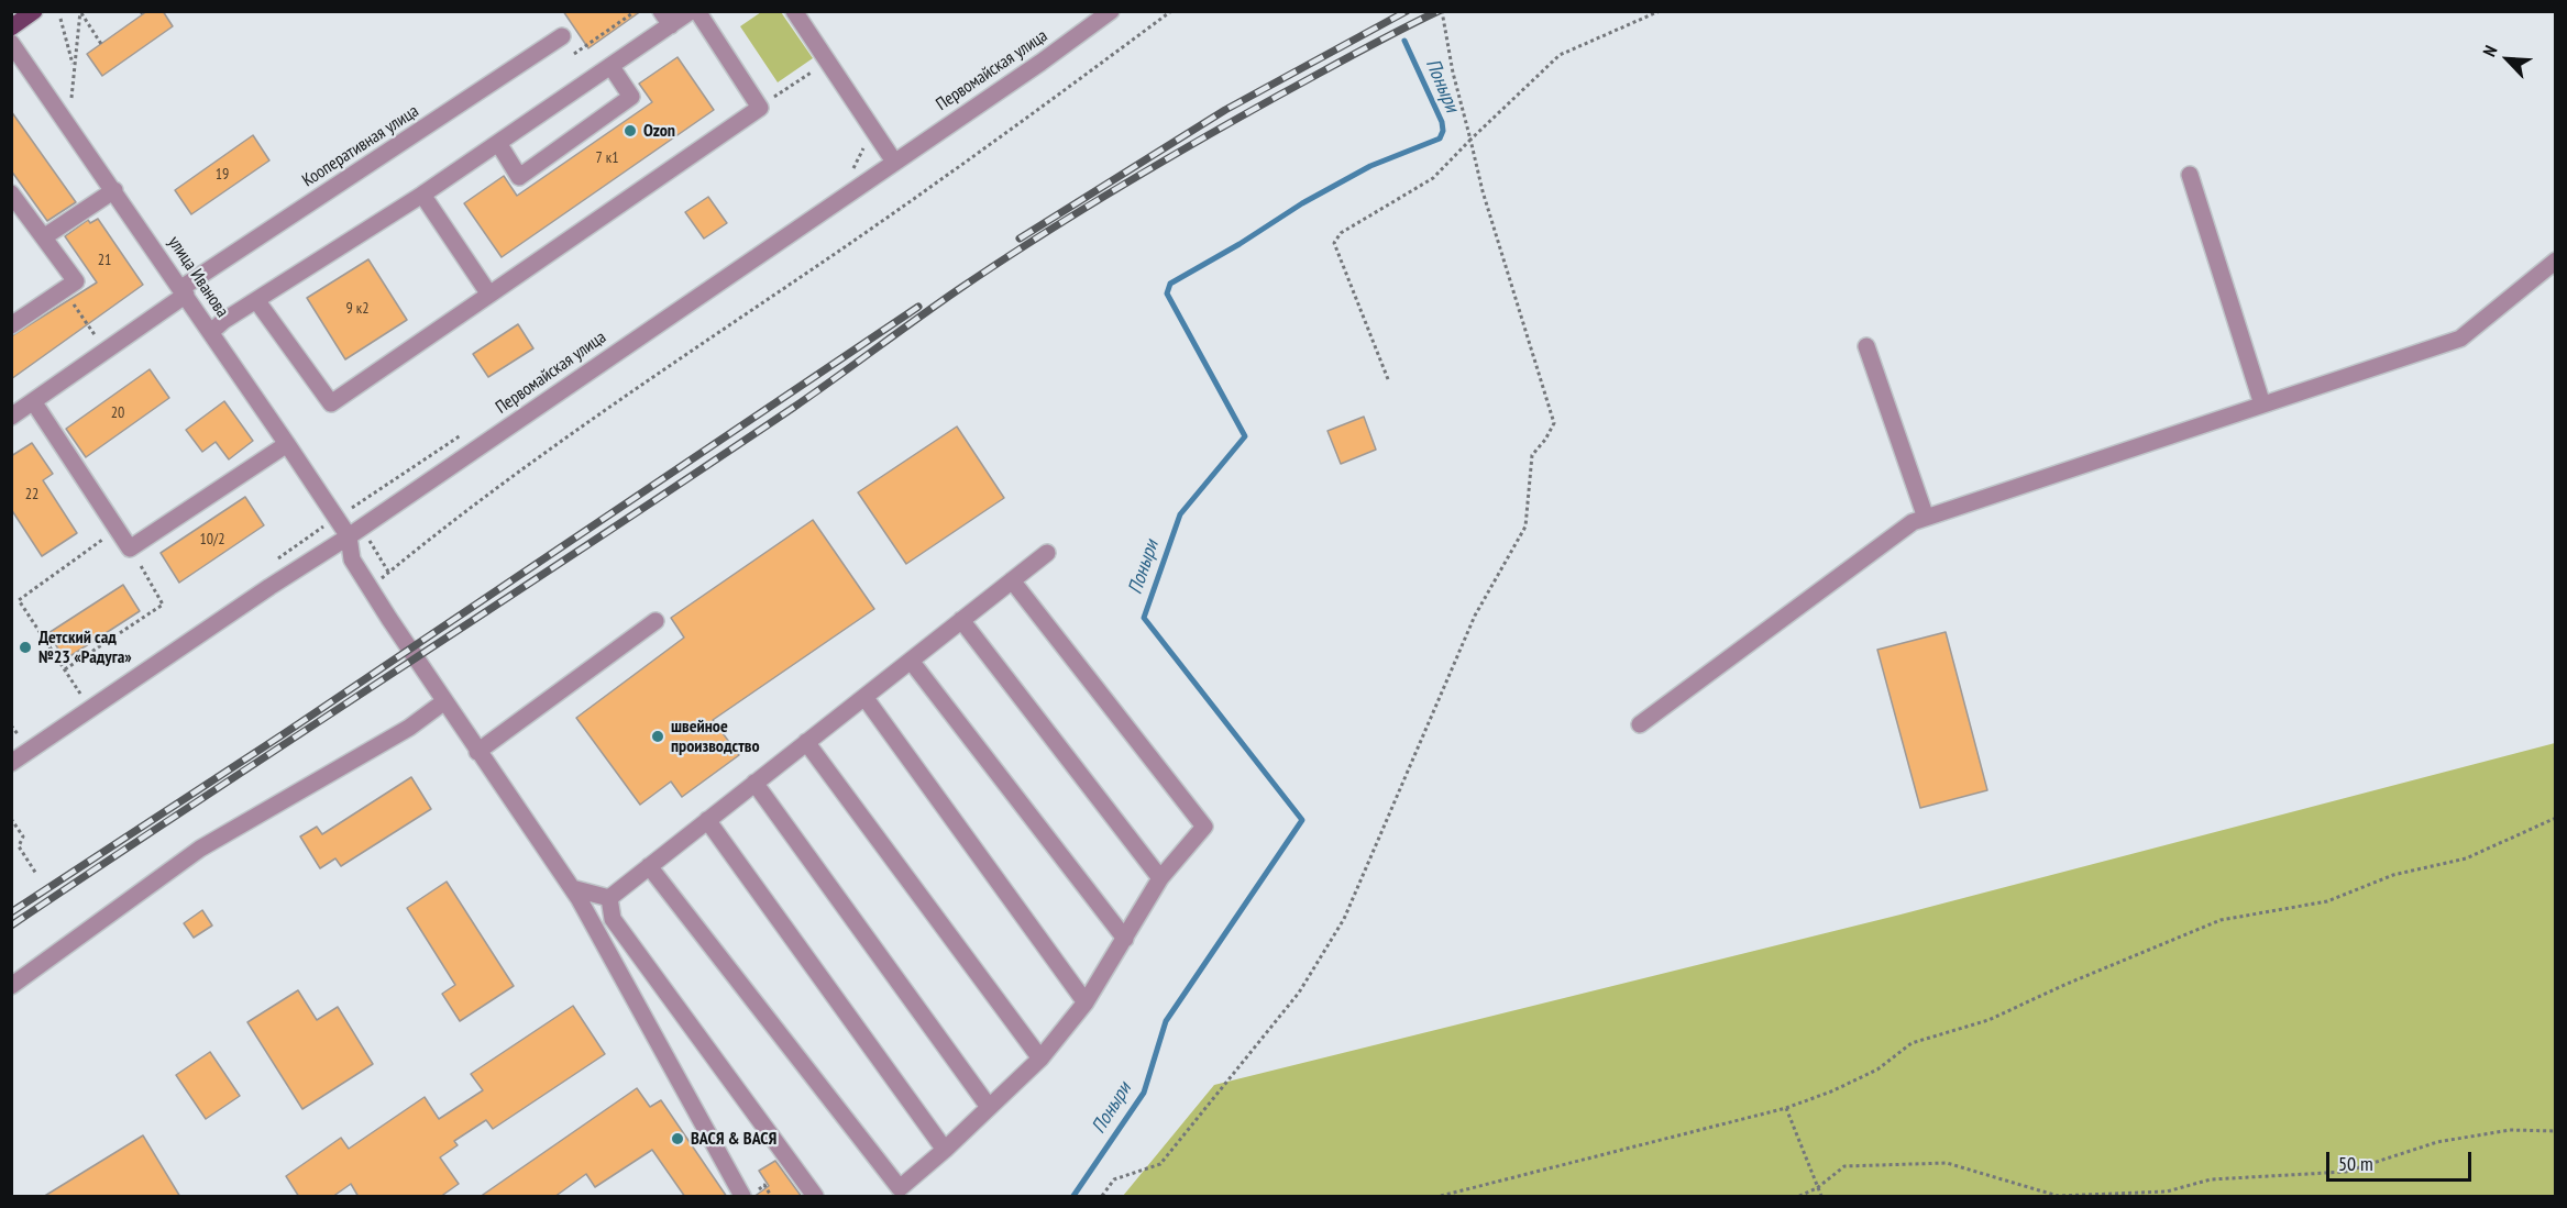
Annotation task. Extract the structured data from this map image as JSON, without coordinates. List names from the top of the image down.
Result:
{
  "streets": {
    "street": ["Первомайская улица", "Кооперативная улица", "улица Иванова"]
  },
  "crossings": [
    ["Первомайская улица", "улица Иванова"],
    ["Кооперативная улица", "улица Иванова"]
  ],
  "water": ["Поныри"],
  "places": [
    "Ozon",
    "Детский сад №23 «Радуга»",
    "швейное производство",
    "ВАСЯ & ВАСЯ"
  ],
  "house_numbers": [
    "7 к1",
    "19",
    "21",
    "9 к2",
    "20",
    "22",
    "10/2"
  ],
  "scale_bar": "50 m",
  "north": "top left"
}
